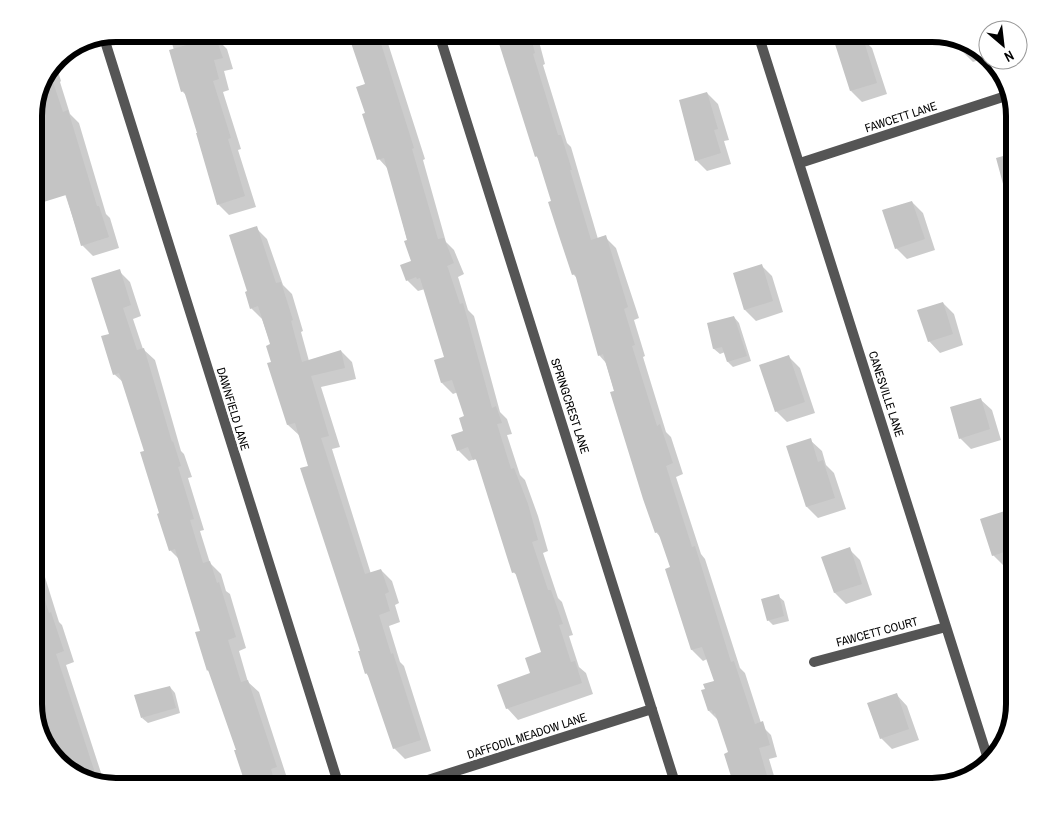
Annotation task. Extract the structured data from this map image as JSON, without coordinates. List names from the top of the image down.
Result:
{
  "streets": {
    "street": [
      "FAWCETT LANE",
      "CANESVILLE LANE",
      "SPRINGCREST LANE",
      "DAWNFIELD LANE",
      "FAWCETT COURT",
      "DAFFODIL MEADOW LANE"
    ]
  },
  "crossings": [
    ["FAWCETT LANE", "CANESVILLE LANE"],
    ["CANESVILLE LANE", "FAWCETT COURT"],
    ["SPRINGCREST LANE", "DAFFODIL MEADOW LANE"]
  ],
  "north": "bottom right"
}
